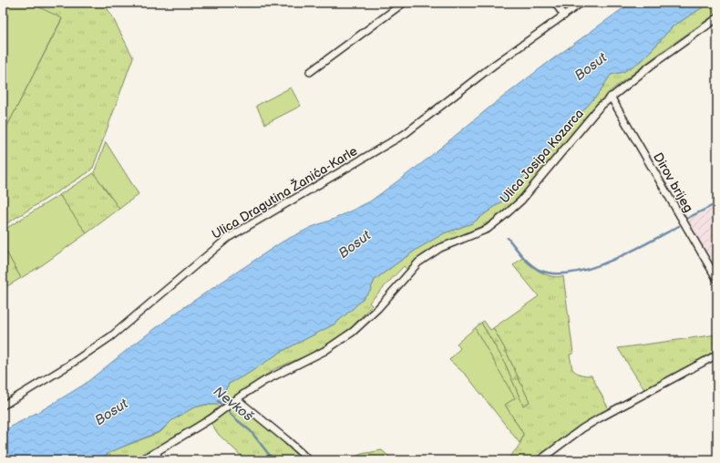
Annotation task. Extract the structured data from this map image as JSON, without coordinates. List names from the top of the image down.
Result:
{
  "streets": {
    "street": ["Ulica Josipa Kozarca", "Dirov brijeg", "Ulica Dragutina Žanića-Karle"]
  },
  "crossings": [
    ["Ulica Josipa Kozarca", "Dirov brijeg"]
  ],
  "water": ["Bosut", "Nevkoš"]
}
